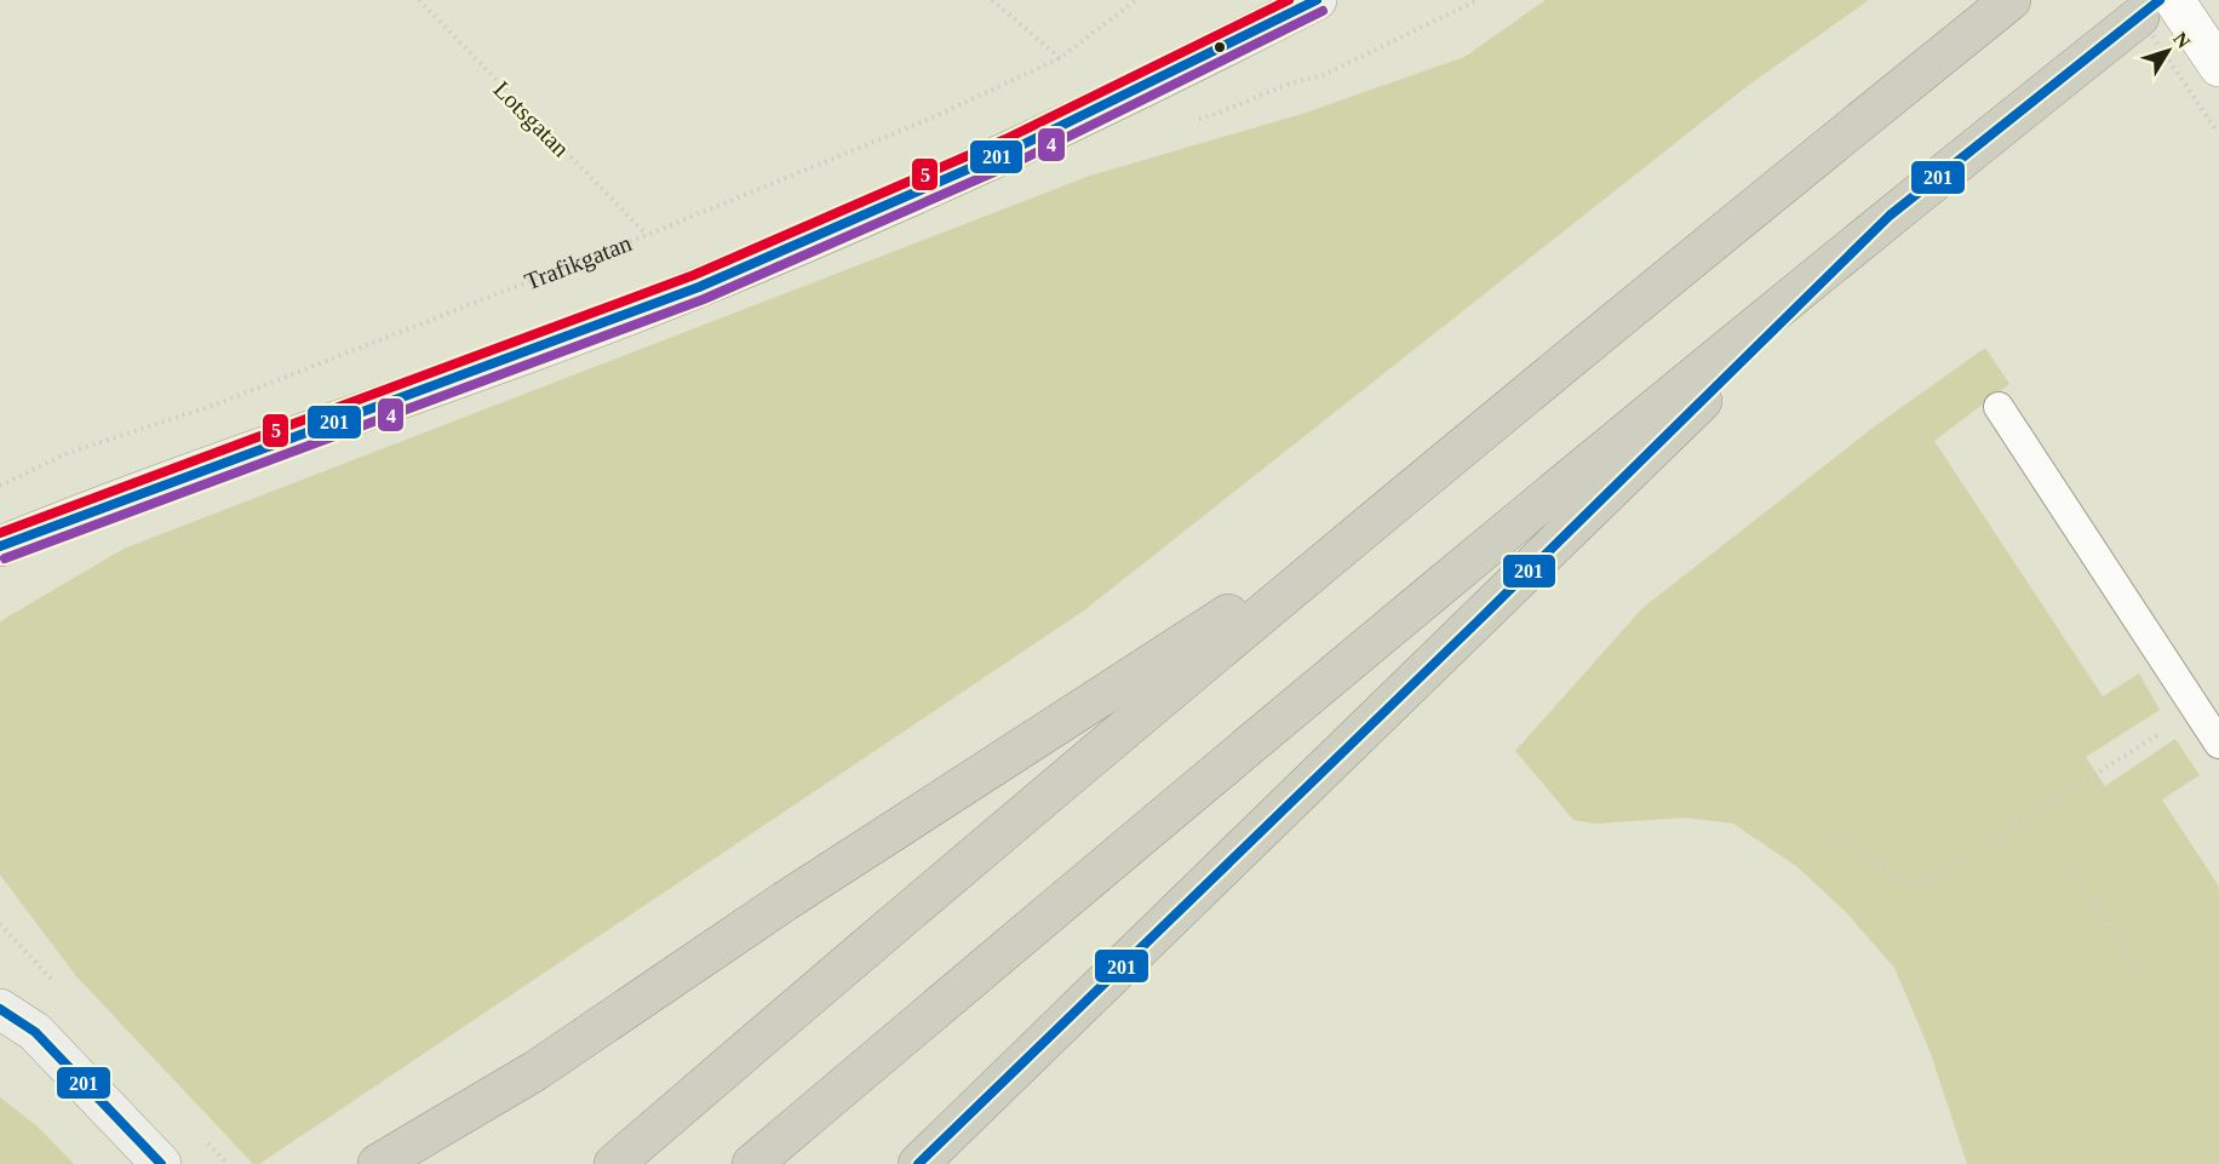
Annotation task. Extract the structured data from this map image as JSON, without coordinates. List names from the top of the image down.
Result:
{
  "streets": {
    "path": ["Lotsgatan", "Trafikgatan"]
  },
  "crossings": [
    ["Lotsgatan", "Trafikgatan"]
  ],
  "lines": ["transit line 201", "transit line 5", "transit line 4"],
  "north": "top right"
}
